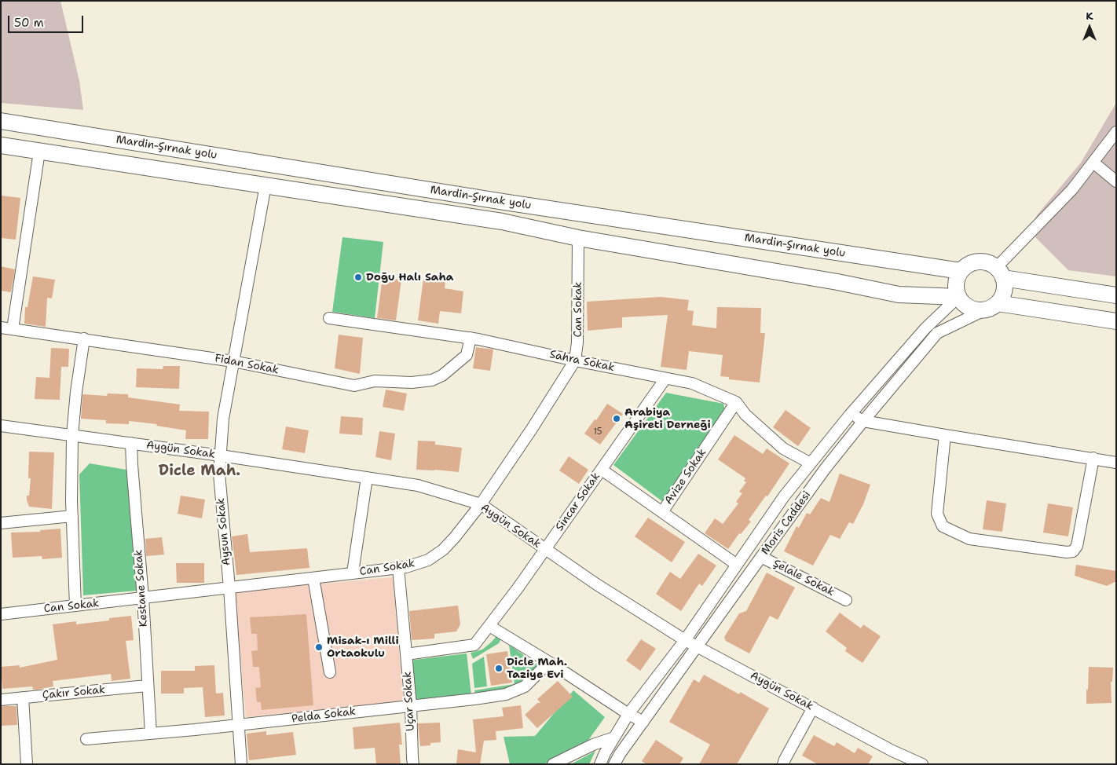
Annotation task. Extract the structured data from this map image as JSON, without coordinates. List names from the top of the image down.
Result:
{
  "streets": {
    "highway": ["Mardin-Şırnak yolu"],
    "street": [
      "Can Sokak",
      "Sahra Sokak",
      "Fidan Sokak",
      "Aygün Sokak",
      "Avize Sokak",
      "Sincar Sokak",
      "Moris Caddesi",
      "Aysun Sokak",
      "Şelale Sokak",
      "Kestane Sokak",
      "Çakır Sokak",
      "Uçar Sokak",
      "Pelda Sokak"
    ]
  },
  "crossings": [
    ["Mardin-Şırnak yolu", "Can Sokak"],
    ["Mardin-Şırnak yolu", "Moris Caddesi"],
    ["Mardin-Şırnak yolu", "Aysun Sokak"],
    ["Can Sokak", "Sahra Sokak"],
    ["Can Sokak", "Aygün Sokak"],
    ["Can Sokak", "Aysun Sokak"],
    ["Can Sokak", "Kestane Sokak"],
    ["Can Sokak", "Uçar Sokak"],
    ["Sahra Sokak", "Fidan Sokak"],
    ["Sahra Sokak", "Avize Sokak"],
    ["Sahra Sokak", "Sincar Sokak"],
    ["Sahra Sokak", "Moris Caddesi"],
    ["Fidan Sokak", "Aysun Sokak"],
    ["Aygün Sokak", "Sincar Sokak"],
    ["Aygün Sokak", "Moris Caddesi"],
    ["Aygün Sokak", "Aysun Sokak"],
    ["Aygün Sokak", "Kestane Sokak"],
    ["Sincar Sokak", "Uçar Sokak"],
    ["Moris Caddesi", "Şelale Sokak"],
    ["Aysun Sokak", "Pelda Sokak"],
    ["Kestane Sokak", "Çakır Sokak"],
    ["Kestane Sokak", "Pelda Sokak"],
    ["Uçar Sokak", "Pelda Sokak"]
  ],
  "districts": ["Dicle Mah."],
  "places": [
    "Doğu Halı Saha",
    "Arabiya Aşireti Derneği",
    "Misak-ı Milli Ortaokulu",
    "Dicle Mah. Taziye Evi"
  ],
  "house_numbers": ["15"],
  "scale_bar": "50 m",
  "north": "top"
}
